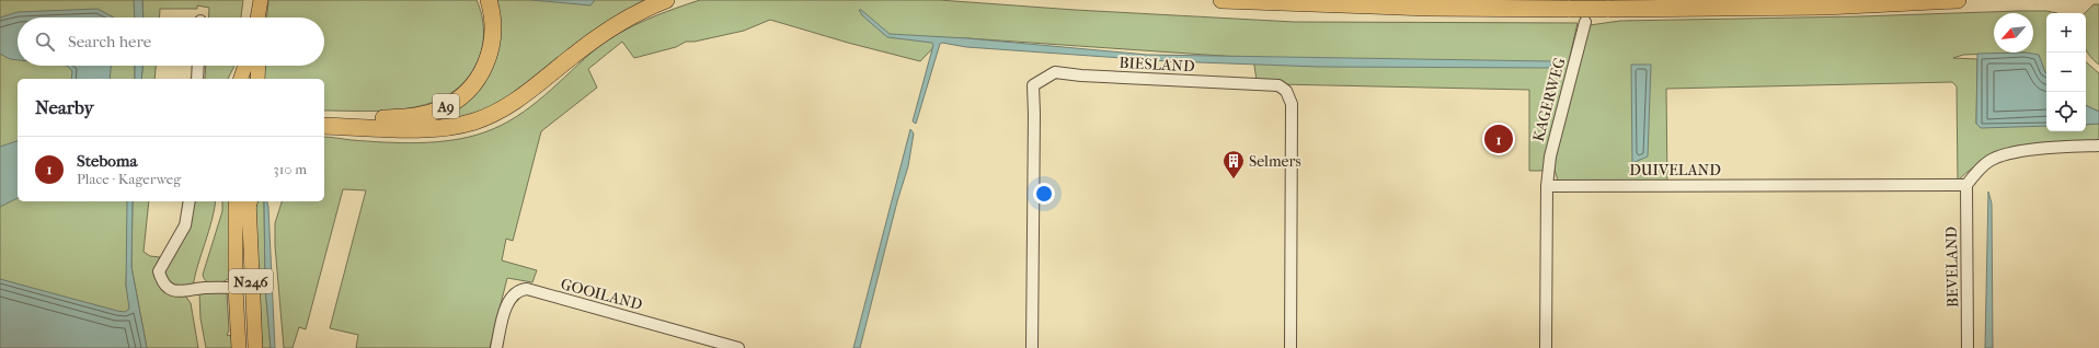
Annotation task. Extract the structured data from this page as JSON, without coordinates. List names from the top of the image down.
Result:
{
  "streets": {
    "highway": ["A9"],
    "main road": ["N246"],
    "street": [
      "BIESLAND",
      "KAGERWEG",
      "DUIVELAND",
      "BEVELAND",
      "GOOILAND"
    ]
  },
  "crossings": [
    ["KAGERWEG", "DUIVELAND"],
    ["DUIVELAND", "BEVELAND"]
  ],
  "places": {
    "building": ["Selmers"]
  },
  "north": "bottom left",
  "page": {
    "map_buttons": ["+", "−"],
    "search": "Search here",
    "heading": "Nearby",
    "pins": "1",
    "list": [
      {
        "mark": "1",
        "name": "Steboma",
        "note": "Place · Kagerweg",
        "value": "310 m"
      }
    ]
  }
}
